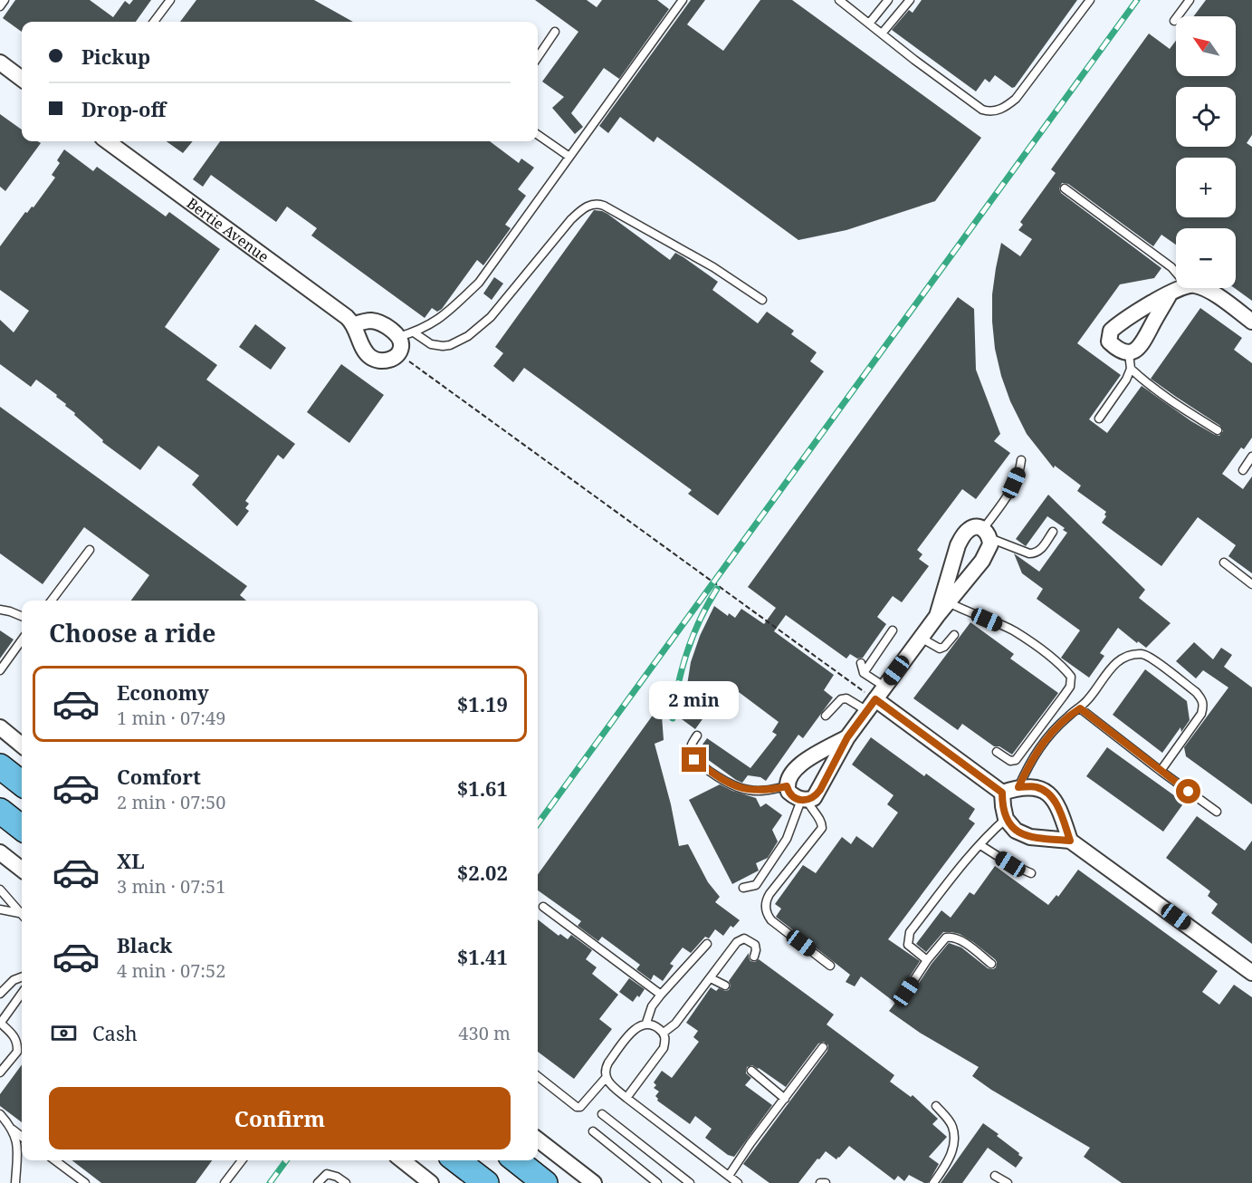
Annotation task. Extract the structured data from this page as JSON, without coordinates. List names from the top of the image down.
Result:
{
  "streets": {
    "street": ["Bertie Avenue"]
  },
  "north": "top left",
  "page": {
    "map_buttons": ["+", "−"],
    "banner": ["Pickup", "Drop-off"],
    "heading": "Choose a ride",
    "list": [
      {
        "name": "Economy",
        "note": "1 min · 07:49",
        "value": "$1.19"
      },
      {
        "name": "Comfort",
        "note": "2 min · 07:50",
        "value": "$1.61"
      },
      {
        "name": "XL",
        "note": "3 min · 07:51",
        "value": "$2.02"
      },
      {
        "name": "Black",
        "note": "4 min · 07:52",
        "value": "$1.41"
      }
    ],
    "bubble": "2 min",
    "pay": ["Cash", "430 m"],
    "buttons": "Confirm"
  }
}
